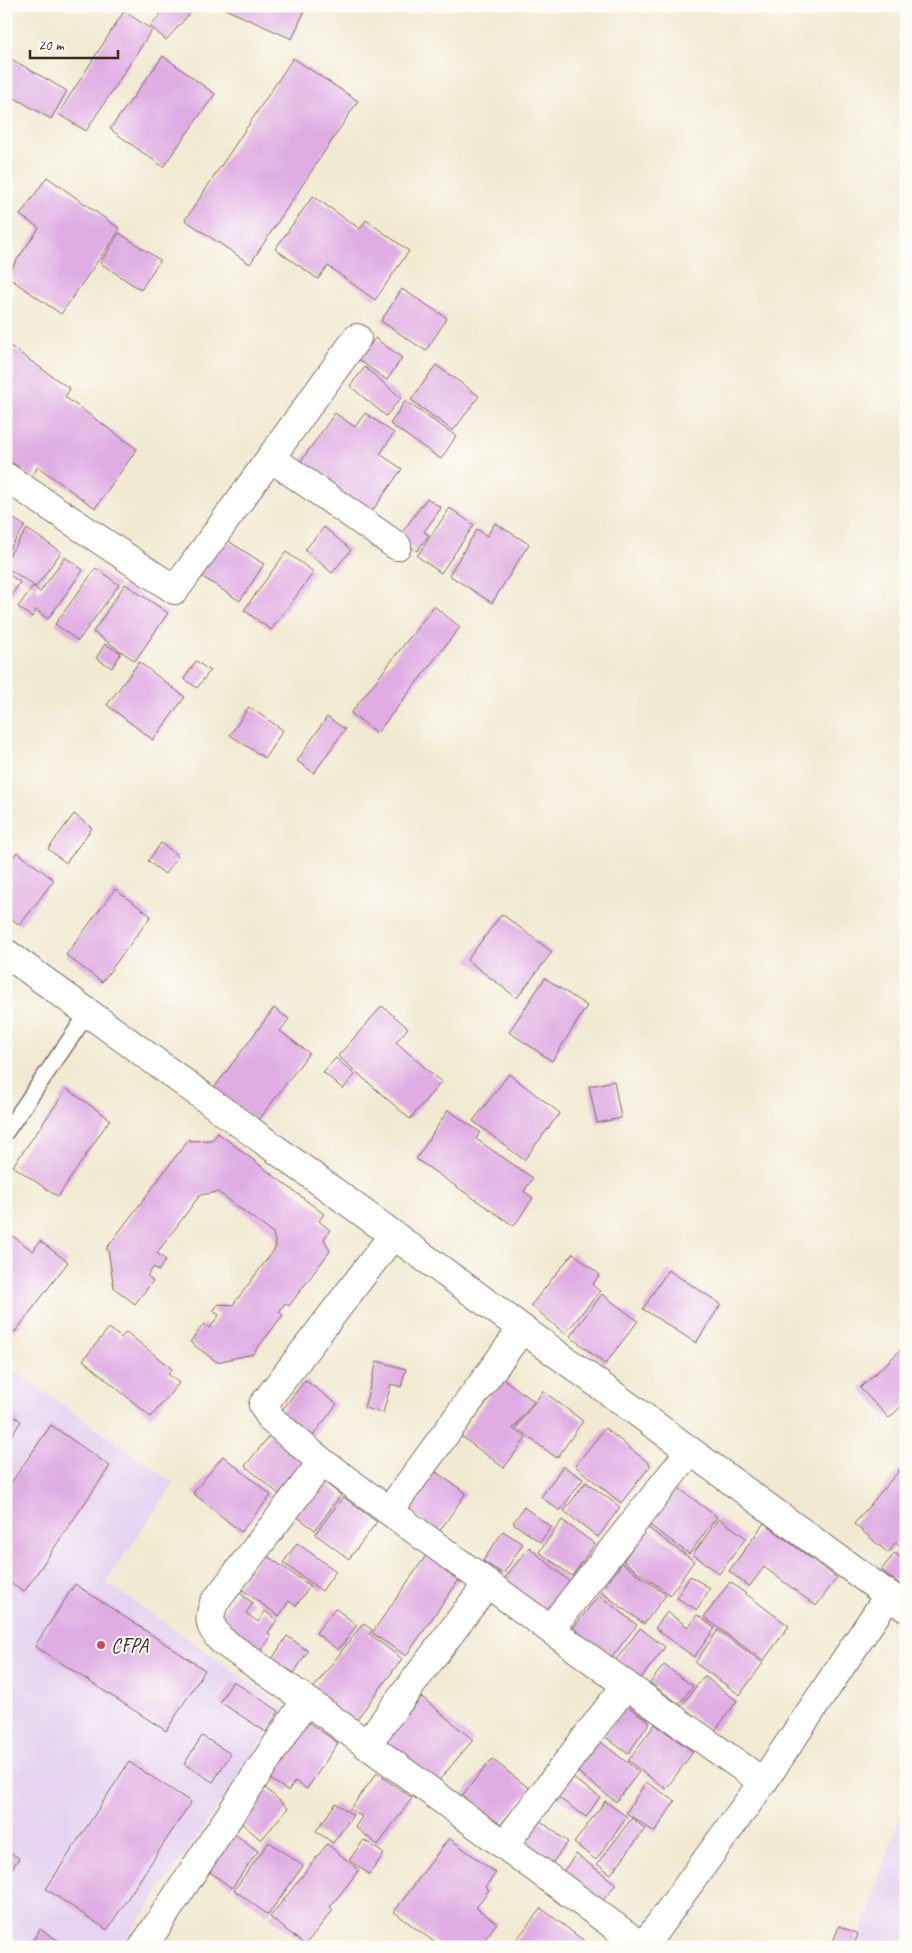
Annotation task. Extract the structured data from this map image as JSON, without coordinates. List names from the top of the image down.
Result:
{
  "places": ["CFPA"],
  "scale_bar": "20 m"
}
